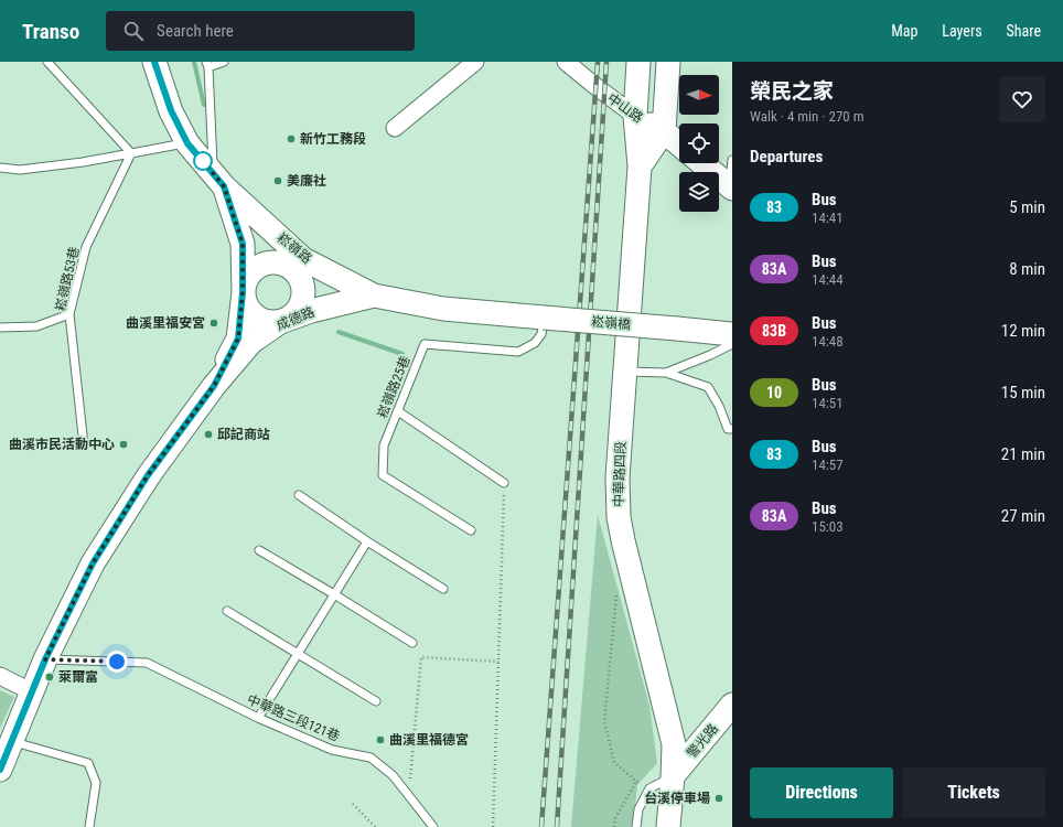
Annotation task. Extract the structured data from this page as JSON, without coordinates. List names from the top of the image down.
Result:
{
  "streets": {
    "street": [
      "中山路",
      "崧嶺路",
      "成德路",
      "崧嶺橋",
      "中華路四段",
      "警光路"
    ],
    "lane": ["崧嶺路53巷", "崧嶺路25巷", "中華路三段121巷"]
  },
  "crossings": [
    ["中山路", "中華路四段"],
    ["崧嶺路", "成德路"],
    ["崧嶺路", "崧嶺橋"],
    ["崧嶺路", "崧嶺路25巷"],
    ["成德路", "中華路三段121巷"],
    ["崧嶺橋", "崧嶺路25巷"],
    ["中華路四段", "警光路"]
  ],
  "places": [
    "新竹工務段",
    "美廉社",
    "曲溪里福安宮",
    "邱記商站",
    "曲溪市民活動中心",
    "萊爾富",
    "曲溪里福德宮",
    "台溪停車場"
  ],
  "lines": ["bus line 83"],
  "north": "right",
  "page": {
    "header": "Transo",
    "search": "Search here",
    "nav": ["Map", "Layers", "Share"],
    "heading": [
      ["榮民之家", "Walk · 4 min · 270 m"],
      "Departures"
    ],
    "list": [
      {
        "mark": "83",
        "name": "Bus",
        "note": "14:41",
        "value": "5 min"
      },
      {
        "mark": "83A",
        "name": "Bus",
        "note": "14:44",
        "value": "8 min"
      },
      {
        "mark": "83B",
        "name": "Bus",
        "note": "14:48",
        "value": "12 min"
      },
      {
        "mark": "10",
        "name": "Bus",
        "note": "14:51",
        "value": "15 min"
      },
      {
        "mark": "83",
        "name": "Bus",
        "note": "14:57",
        "value": "21 min"
      },
      {
        "mark": "83A",
        "name": "Bus",
        "note": "15:03",
        "value": "27 min"
      }
    ],
    "buttons": ["Directions", "Tickets"]
  }
}
